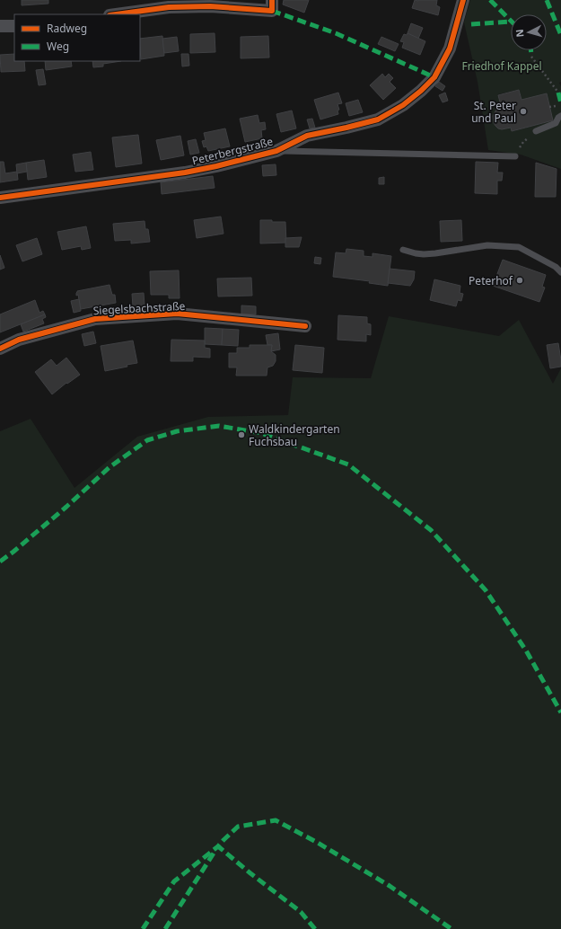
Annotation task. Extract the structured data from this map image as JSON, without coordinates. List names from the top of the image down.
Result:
{
  "streets": {
    "street": ["Peterbergstraße", "Siegelsbachstraße"]
  },
  "parks": ["Friedhof Kappel"],
  "places": ["St. Peter und Paul", "Peterhof", "Waldkindergarten Fuchsbau"],
  "legend": ["Radweg", "Weg"],
  "north": "left"
}
